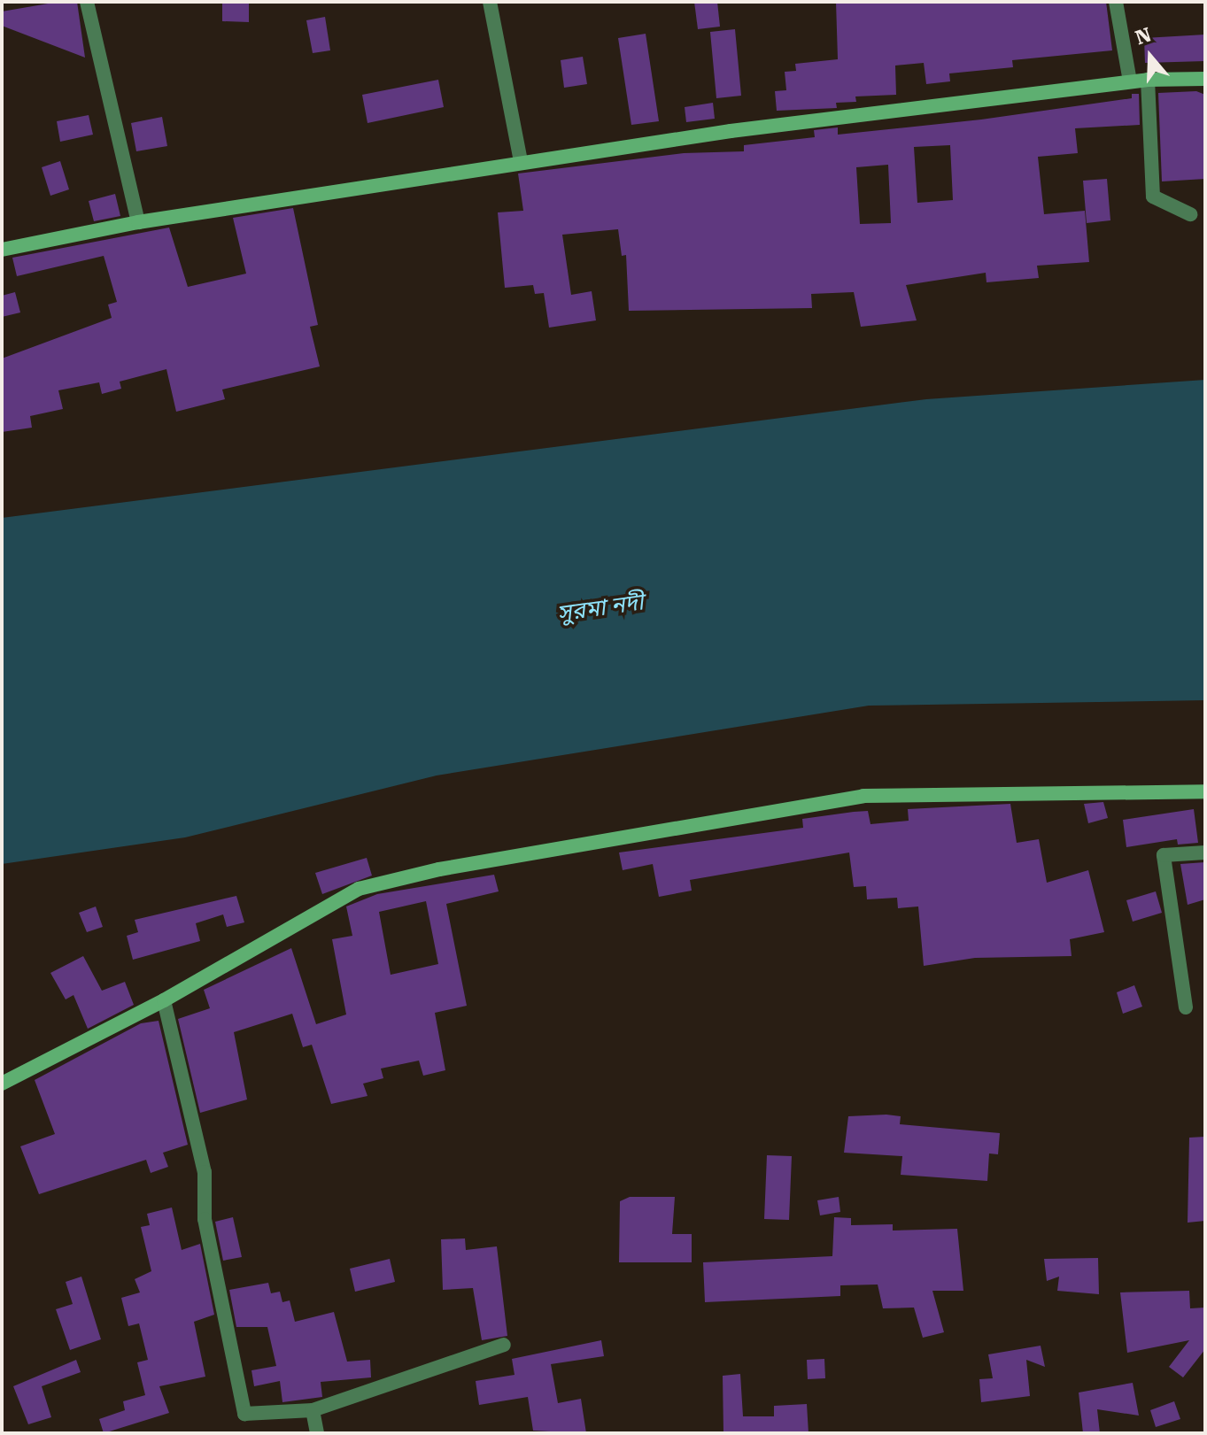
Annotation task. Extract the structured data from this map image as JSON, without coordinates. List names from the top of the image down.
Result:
{
  "water": ["সুরমা নদী"],
  "north": "top"
}
